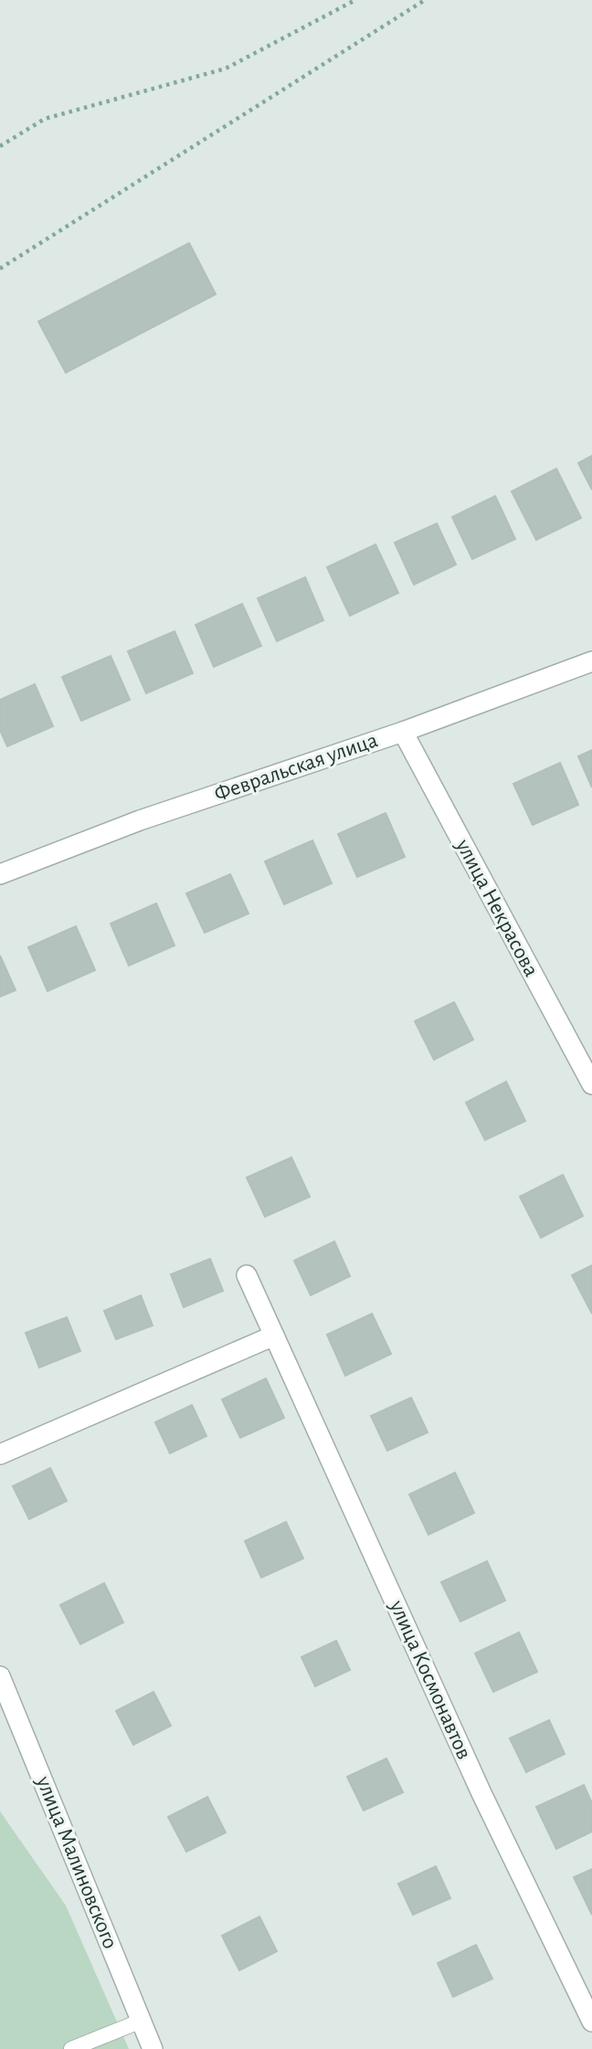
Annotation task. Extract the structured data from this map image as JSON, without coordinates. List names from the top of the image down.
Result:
{
  "streets": {
    "street": [
      "Февральская улица",
      "улица Некрасова",
      "улица Космонавтов",
      "улица Малиновского"
    ]
  },
  "crossings": [
    ["Февральская улица", "улица Некрасова"]
  ]
}
